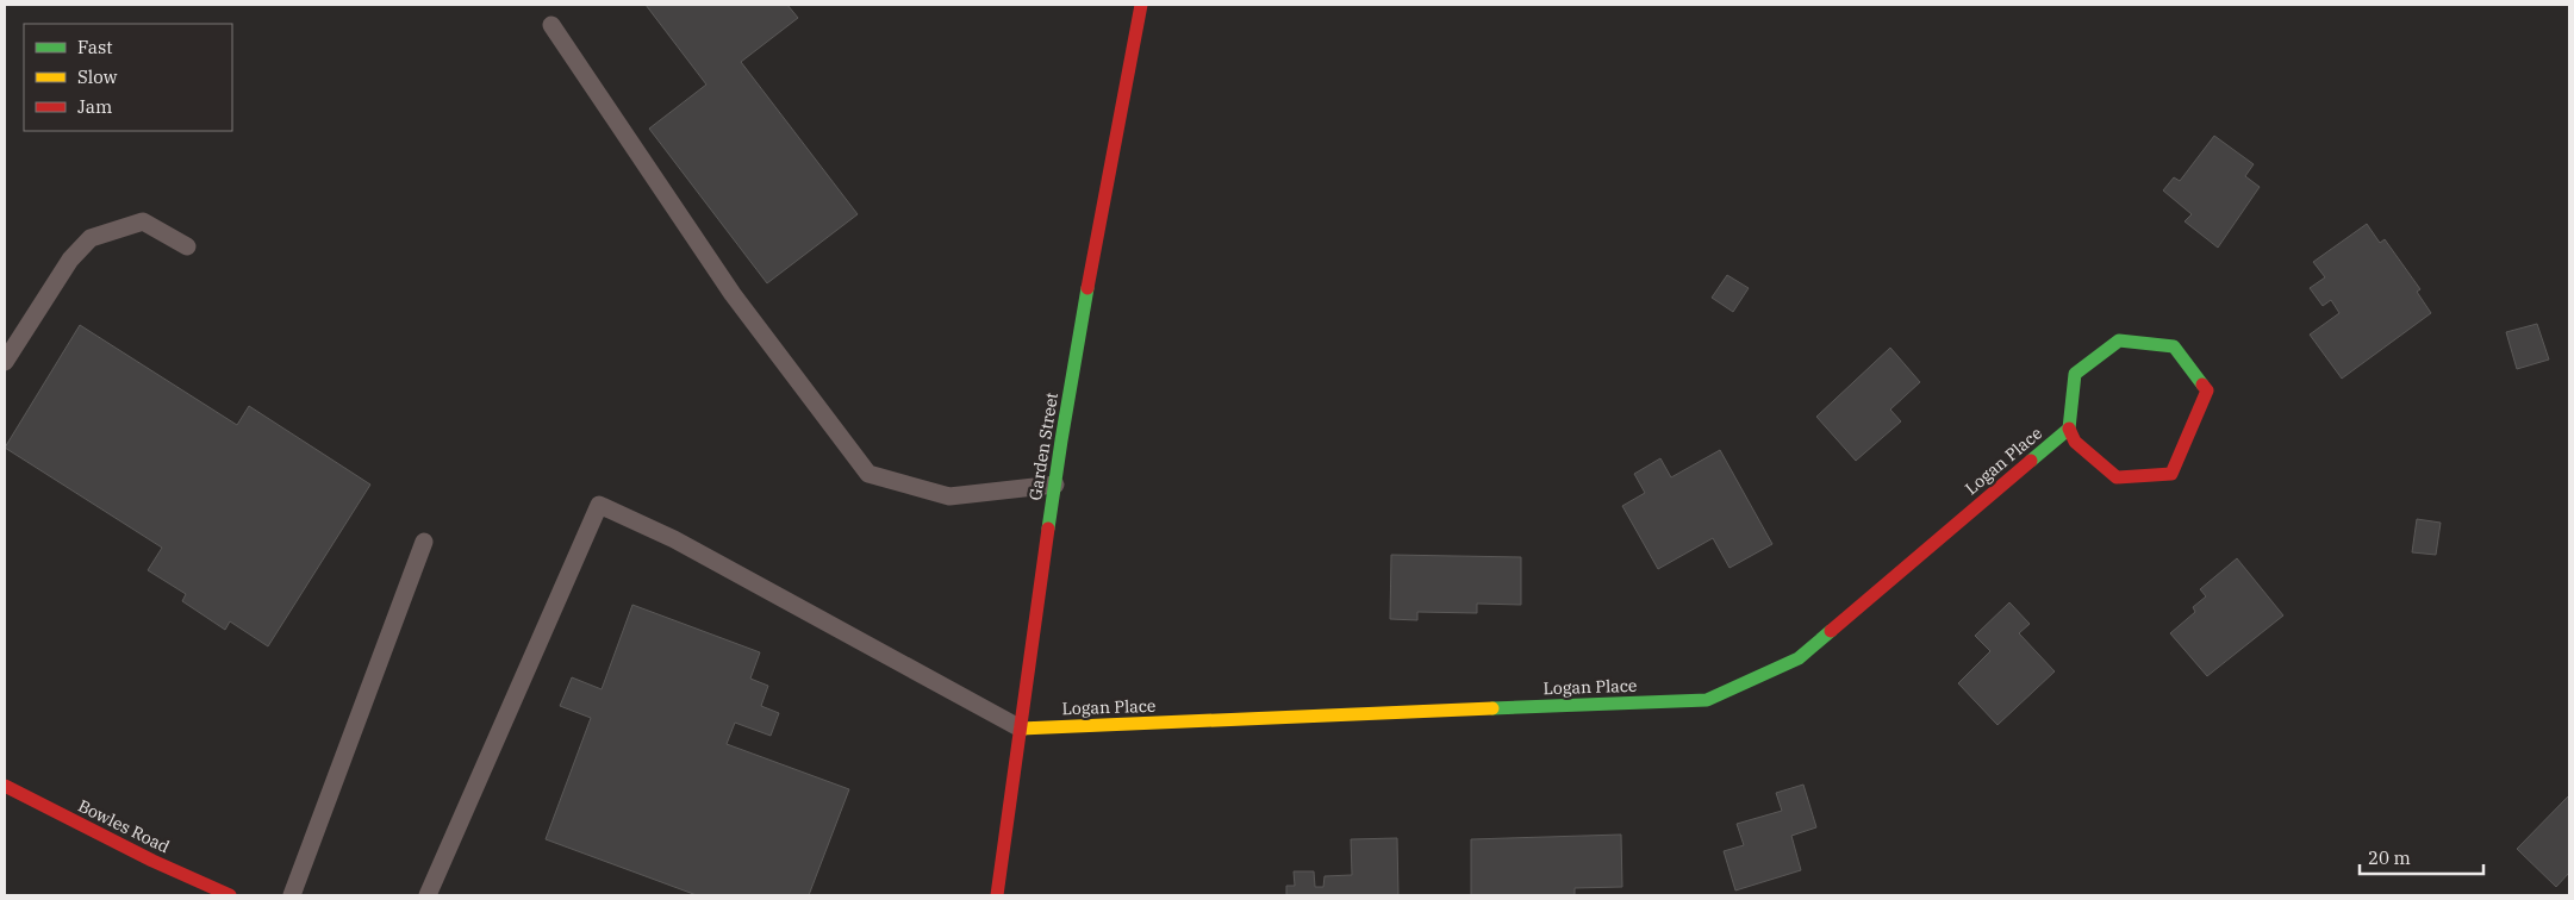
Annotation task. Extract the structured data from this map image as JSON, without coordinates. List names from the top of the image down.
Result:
{
  "streets": {
    "street": ["Garden Street", "Logan Place", "Bowles Road"]
  },
  "crossings": [
    ["Garden Street", "Logan Place"]
  ],
  "legend": ["Fast", "Slow", "Jam"],
  "scale_bar": "20 m"
}
